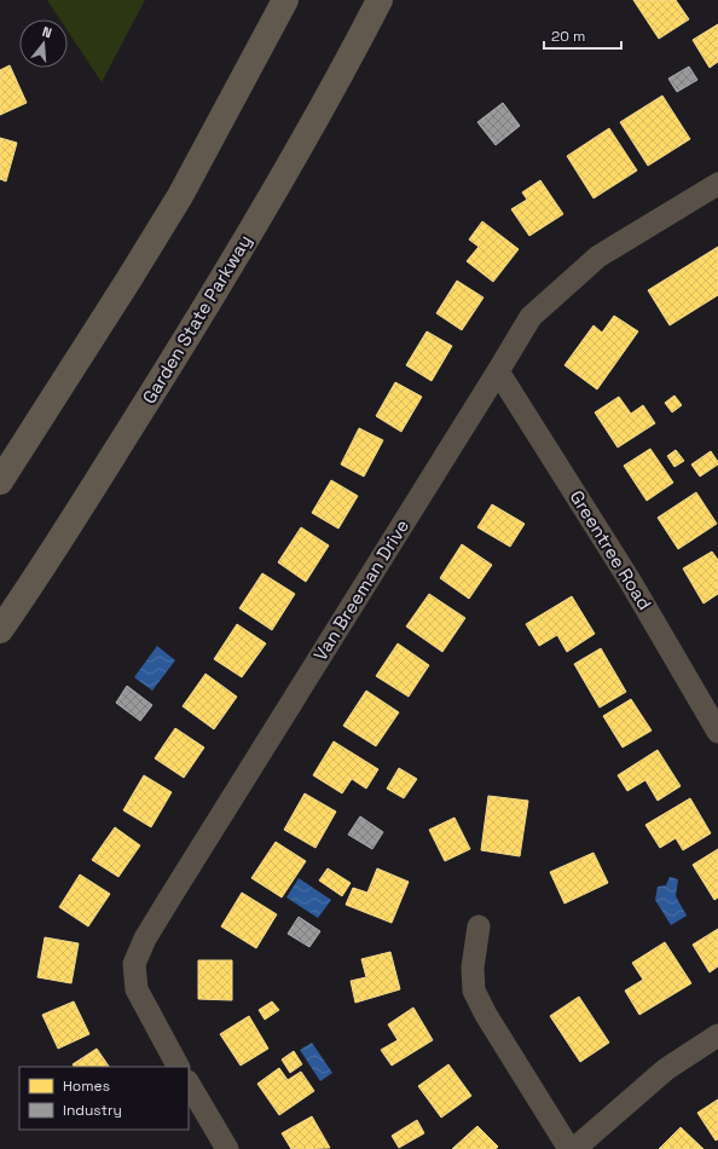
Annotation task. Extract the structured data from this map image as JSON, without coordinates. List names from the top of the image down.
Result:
{
  "streets": {
    "highway": ["Garden State Parkway"],
    "street": ["Greentree Road", "Van Breeman Drive"]
  },
  "crossings": [
    ["Greentree Road", "Van Breeman Drive"]
  ],
  "legend": ["Homes", "Industry"],
  "scale_bar": "20 m",
  "north": "top"
}
